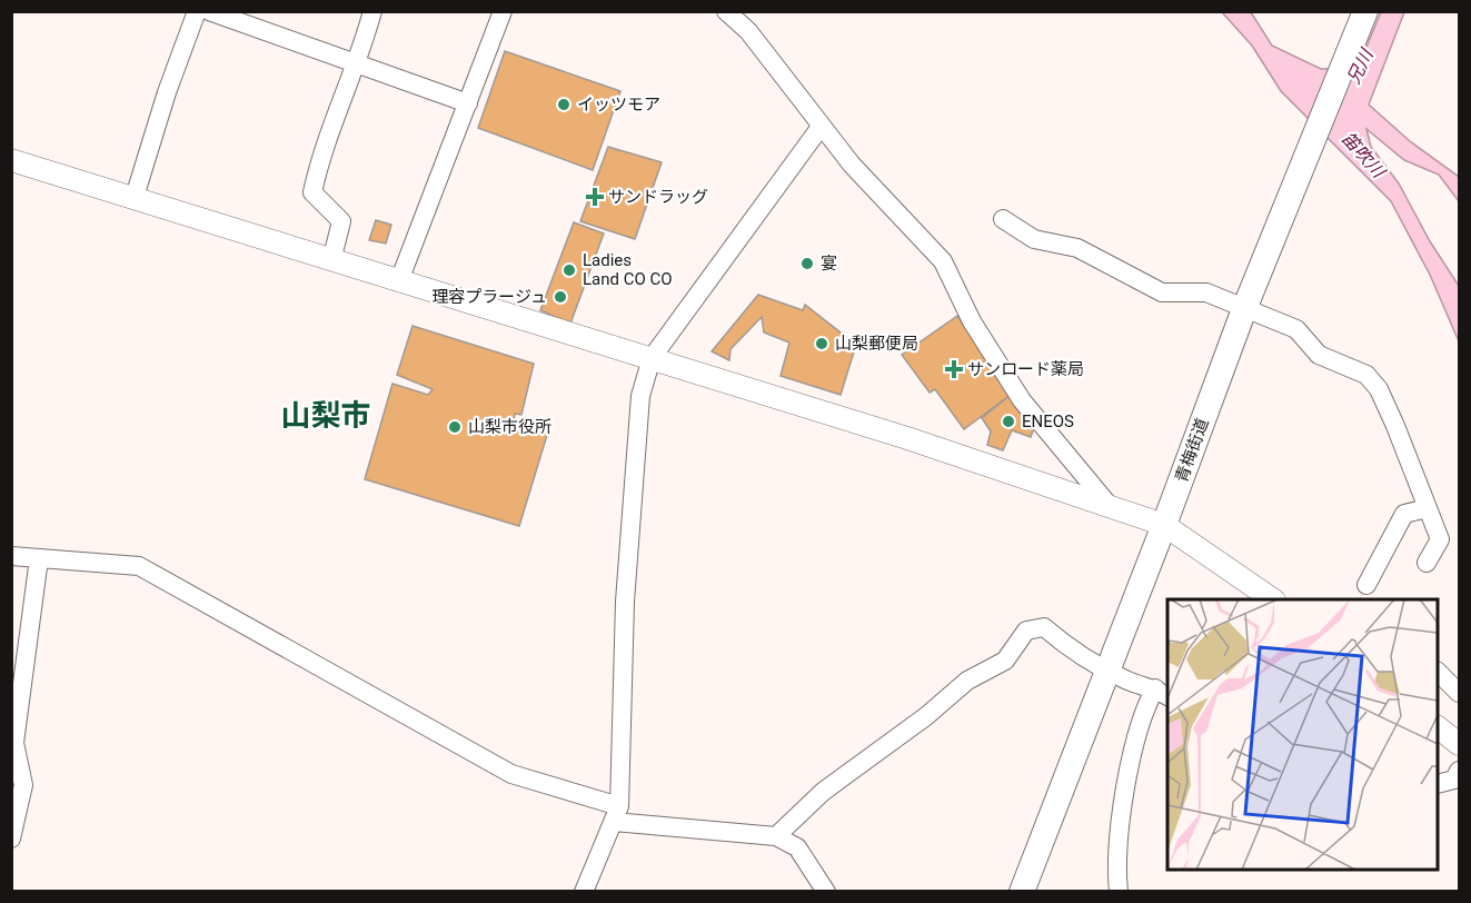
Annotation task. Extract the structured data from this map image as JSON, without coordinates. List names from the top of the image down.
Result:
{
  "streets": {
    "main road": ["青梅街道"]
  },
  "districts": ["山梨市"],
  "water": ["兄川", "笛吹川"],
  "places": {
    "other": [
      "イッツモア",
      "宴",
      "Ladies Land CO CO",
      "理容プラージュ",
      "山梨郵便局",
      "ENEOS",
      "山梨市役所"
    ],
    "health": ["サンドラッグ", "サンロード薬局"]
  }
}
